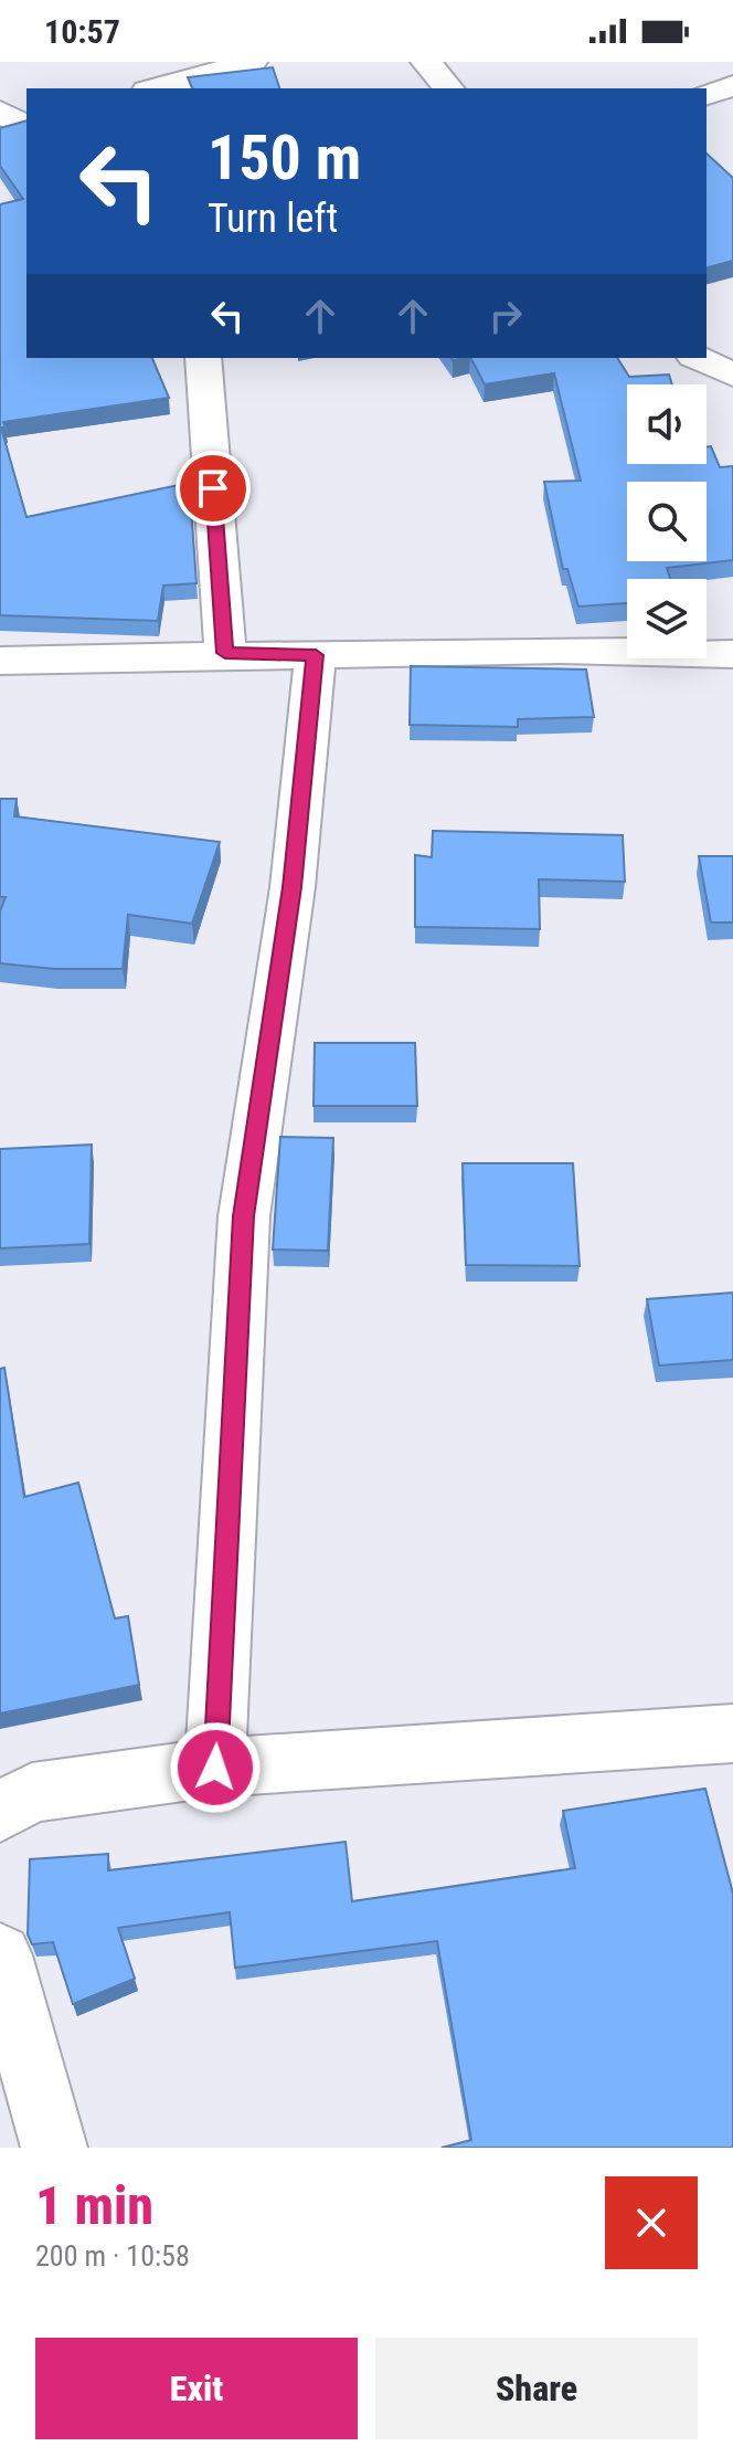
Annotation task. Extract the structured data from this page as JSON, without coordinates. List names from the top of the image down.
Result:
{
  "page": {
    "status": "10:57",
    "turn": ["150 m", "Turn left"],
    "heading": ["1 min", "200 m · 10:58"],
    "buttons": ["Exit", "Share"]
  }
}
